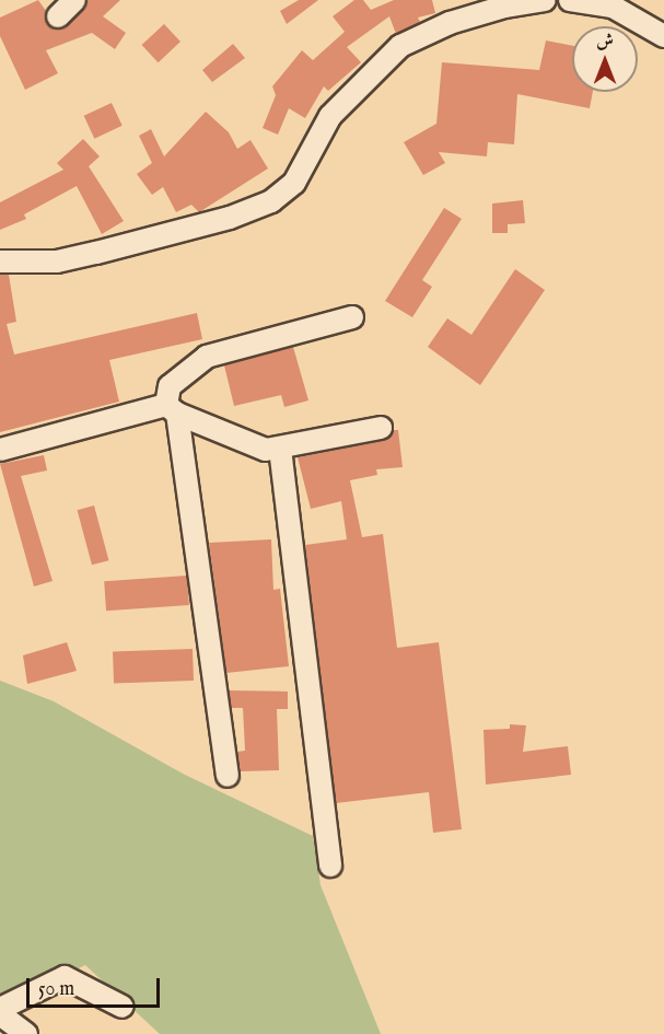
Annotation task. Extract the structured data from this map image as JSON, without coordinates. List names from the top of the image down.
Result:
{
  "scale_bar": "50 m",
  "north": "top"
}
